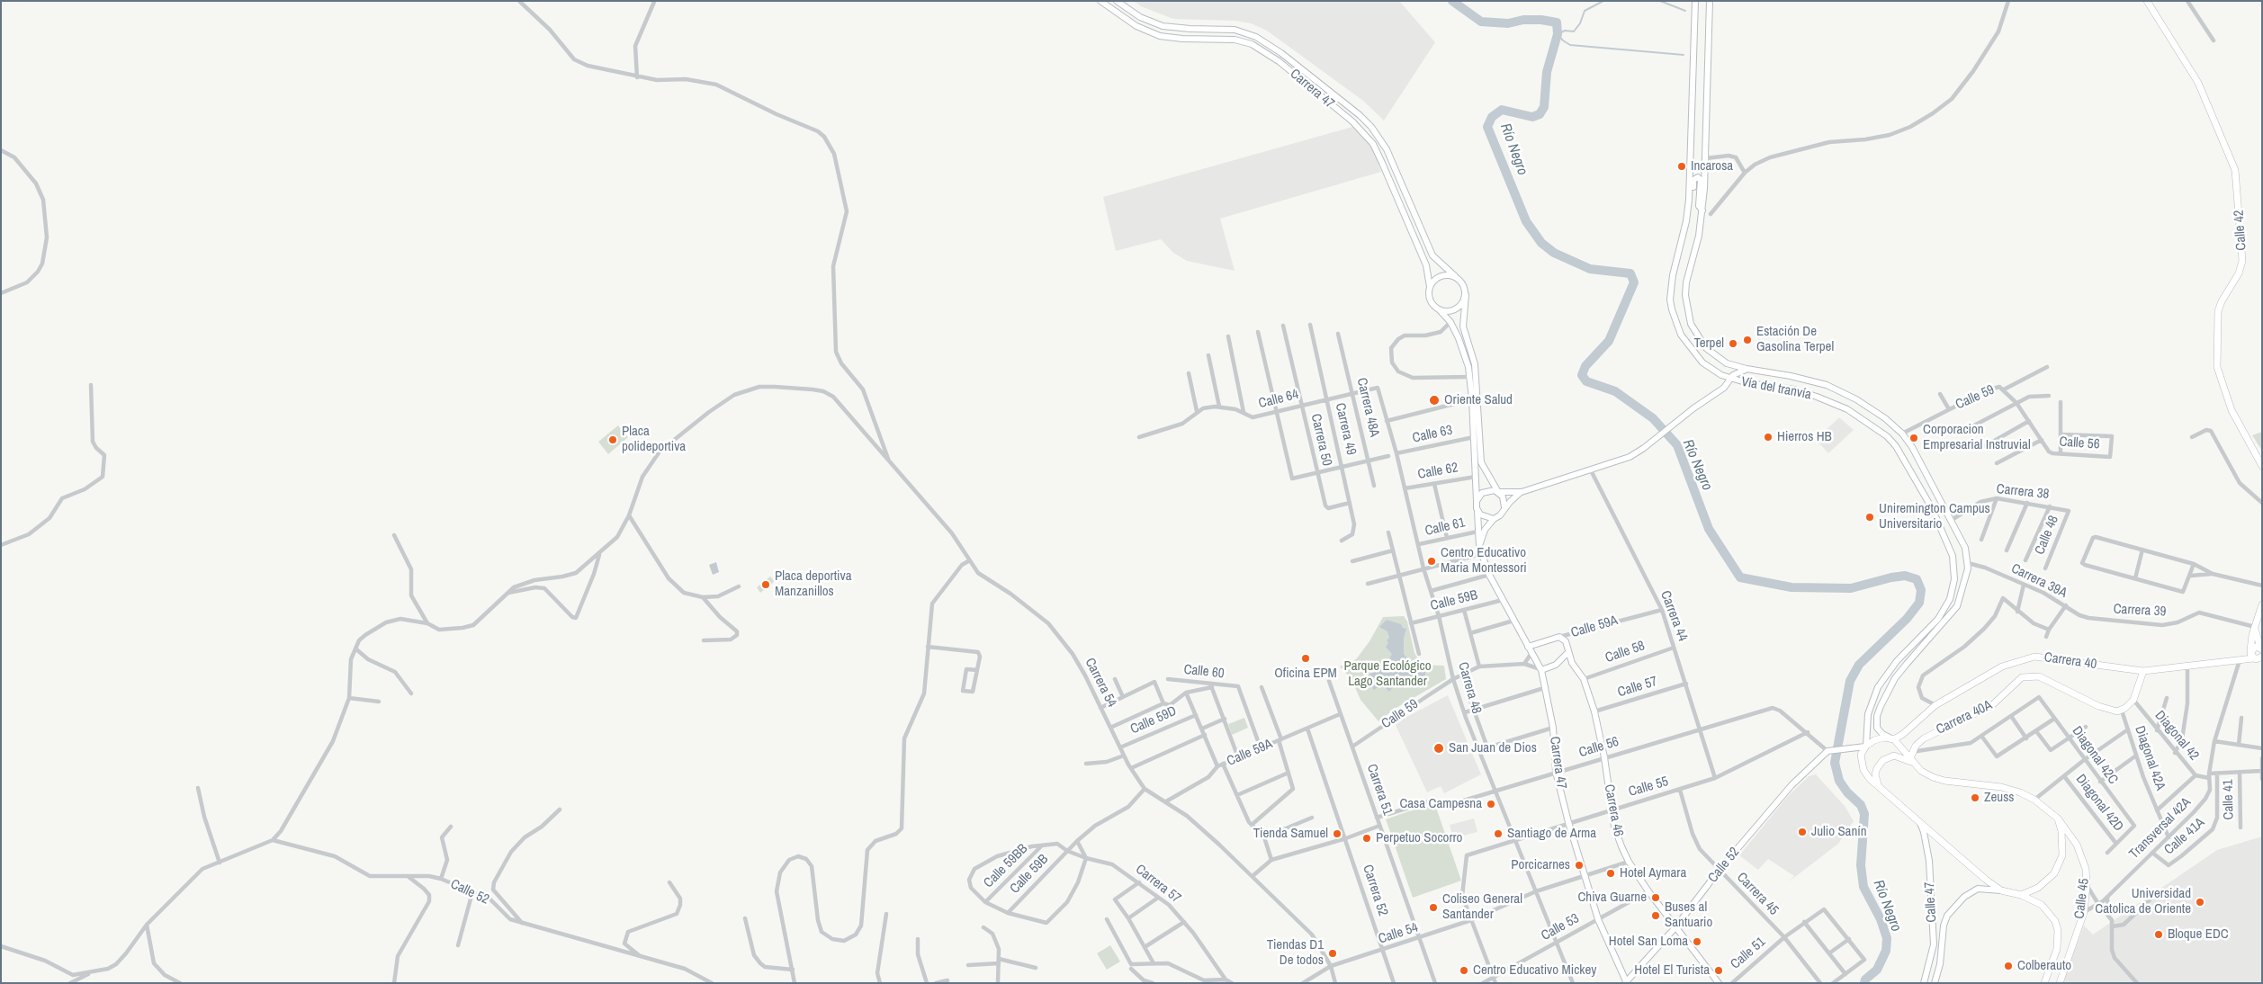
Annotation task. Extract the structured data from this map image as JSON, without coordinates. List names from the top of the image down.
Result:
{
  "streets": {
    "main road": [
      "Calle 42",
      "Carrera 40",
      "Carrera 40A",
      "Calle 45"
    ],
    "street": [
      "Carrera 47",
      "Vía del tranvía",
      "Calle 59",
      "Calle 64",
      "Carrera 48A",
      "Carrera 49",
      "Calle 63",
      "Carrera 50",
      "Calle 56",
      "Calle 62",
      "Carrera 38",
      "Calle 61",
      "Calle 48",
      "Carrera 39A",
      "Calle 59B",
      "Carrera 39",
      "Carrera 44",
      "Calle 59A",
      "Calle 58",
      "Calle 60",
      "Carrera 54",
      "Calle 57",
      "Carrera 48",
      "Calle 59D",
      "Diagonal 42",
      "Diagonal 42C",
      "Diagonal 42A",
      "Calle 55",
      "Carrera 51",
      "Calle 41",
      "Diagonal 42D",
      "Carrera 46",
      "Transversal 42A",
      "Calle 41A",
      "Calle 52",
      "Calle 59BB",
      "Carrera 57",
      "Carrera 52",
      "Carrera 45",
      "Calle 47",
      "Calle 53",
      "Calle 54",
      "Calle 51"
    ]
  },
  "crossings": [
    ["Carrera 47", "Calle 59"],
    ["Carrera 47", "Calle 56"],
    ["Carrera 47", "Calle 61"],
    ["Carrera 47", "Calle 59B"],
    ["Carrera 47", "Calle 59A"],
    ["Carrera 47", "Calle 55"],
    ["Carrera 47", "Calle 52"],
    ["Carrera 47", "Calle 53"],
    ["Carrera 47", "Calle 54"],
    ["Vía del tranvía", "Calle 59"],
    ["Vía del tranvía", "Carrera 38"],
    ["Vía del tranvía", "Carrera 39A"],
    ["Vía del tranvía", "Carrera 40"],
    ["Calle 59", "Carrera 48"],
    ["Calle 59", "Carrera 51"],
    ["Calle 64", "Carrera 48A"],
    ["Calle 64", "Carrera 49"],
    ["Calle 64", "Carrera 50"],
    ["Calle 64", "Carrera 48"],
    ["Carrera 49", "Carrera 50"],
    ["Calle 63", "Carrera 48"],
    ["Calle 56", "Carrera 44"],
    ["Calle 56", "Carrera 48"],
    ["Calle 56", "Calle 55"],
    ["Calle 56", "Carrera 51"],
    ["Calle 56", "Carrera 46"],
    ["Calle 62", "Carrera 48"],
    ["Carrera 38", "Calle 48"],
    ["Calle 61", "Carrera 48"],
    ["Carrera 39A", "Carrera 39"],
    ["Calle 59B", "Carrera 54"],
    ["Calle 59B", "Carrera 48"],
    ["Calle 59B", "Carrera 57"],
    ["Carrera 44", "Calle 59A"],
    ["Carrera 44", "Calle 58"],
    ["Carrera 44", "Calle 57"],
    ["Carrera 44", "Calle 55"],
    ["Calle 59A", "Calle 60"],
    ["Calle 59A", "Carrera 54"],
    ["Calle 59A", "Carrera 51"],
    ["Calle 59A", "Carrera 52"],
    ["Calle 58", "Carrera 46"],
    ["Carrera 40", "Transversal 42A"],
    ["Carrera 54", "Calle 59D"],
    ["Carrera 54", "Calle 54"],
    ["Calle 57", "Carrera 46"],
    ["Carrera 48", "Calle 55"],
    ["Carrera 48", "Calle 53"],
    ["Carrera 48", "Calle 54"],
    ["Carrera 40A", "Diagonal 42A"],
    ["Carrera 40A", "Calle 45"],
    ["Diagonal 42", "Calle 41"],
    ["Diagonal 42", "Transversal 42A"],
    ["Diagonal 42", "Calle 41A"],
    ["Diagonal 42C", "Diagonal 42D"],
    ["Diagonal 42A", "Transversal 42A"],
    ["Calle 55", "Carrera 46"],
    ["Calle 55", "Carrera 45"],
    ["Calle 55", "Calle 54"],
    ["Carrera 51", "Calle 54"],
    ["Carrera 46", "Calle 52"],
    ["Carrera 46", "Calle 53"],
    ["Carrera 46", "Calle 54"],
    ["Transversal 42A", "Calle 41A"],
    ["Transversal 42A", "Calle 45"],
    ["Calle 52", "Carrera 45"],
    ["Calle 59BB", "Carrera 57"],
    ["Carrera 52", "Calle 54"],
    ["Carrera 45", "Calle 51"],
    ["Calle 45", "Calle 47"]
  ],
  "water": ["Río Negro"],
  "parks": ["Parque Ecológico Lago Santander"],
  "places": [
    "Incarosa",
    "Estación De Gasolina Terpel",
    "Terpel",
    "Oriente Salud",
    "Hierros HB",
    "Corporacion Empresarial Instruvial",
    "Placa polideportiva",
    "Uniremington Campus Universitario",
    "Centro Educativo Maria Montessori",
    "Placa deportiva Manzanillos",
    "Oficina EPM",
    "San Juan de Dios",
    "Zeuss",
    "Casa Campesna",
    "Julio Sanín",
    "Tienda Samuel",
    "Santiago de Arma",
    "Perpetuo Socorro",
    "Porcicarnes",
    "Hotel Aymara",
    "Chiva Guarne",
    "Universidad Catolica de Oriente",
    "Coliseo General Santander",
    "Buses al Santuario",
    "Bloque EDC",
    "Hotel San Loma",
    "Tiendas D1 De todos",
    "Colberauto",
    "Centro Educativo Mickey",
    "Hotel El Turista"
  ]
}
